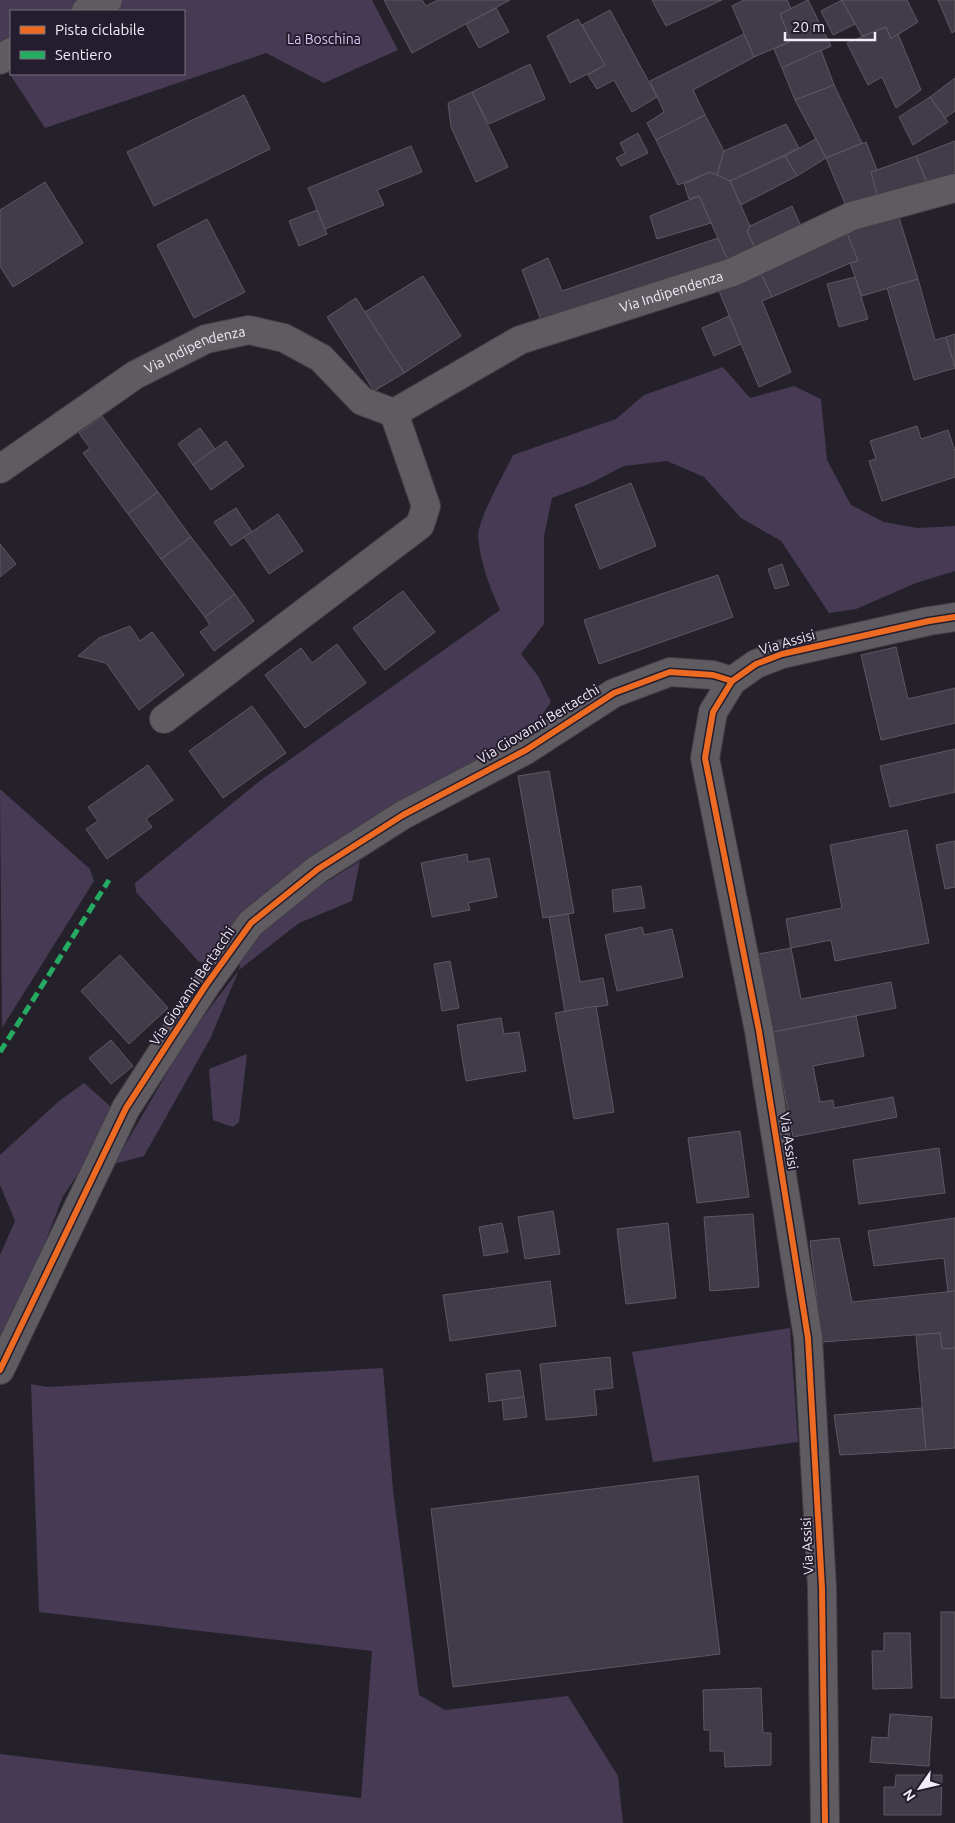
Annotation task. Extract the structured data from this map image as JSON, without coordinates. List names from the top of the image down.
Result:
{
  "streets": {
    "street": ["Via Indipendenza", "Via Assisi", "Via Giovanni Bertacchi"]
  },
  "crossings": [
    ["Via Assisi", "Via Giovanni Bertacchi"]
  ],
  "parks": ["La Boschina"],
  "legend": ["Pista ciclabile", "Sentiero"],
  "scale_bar": "20 m",
  "north": "bottom left"
}
